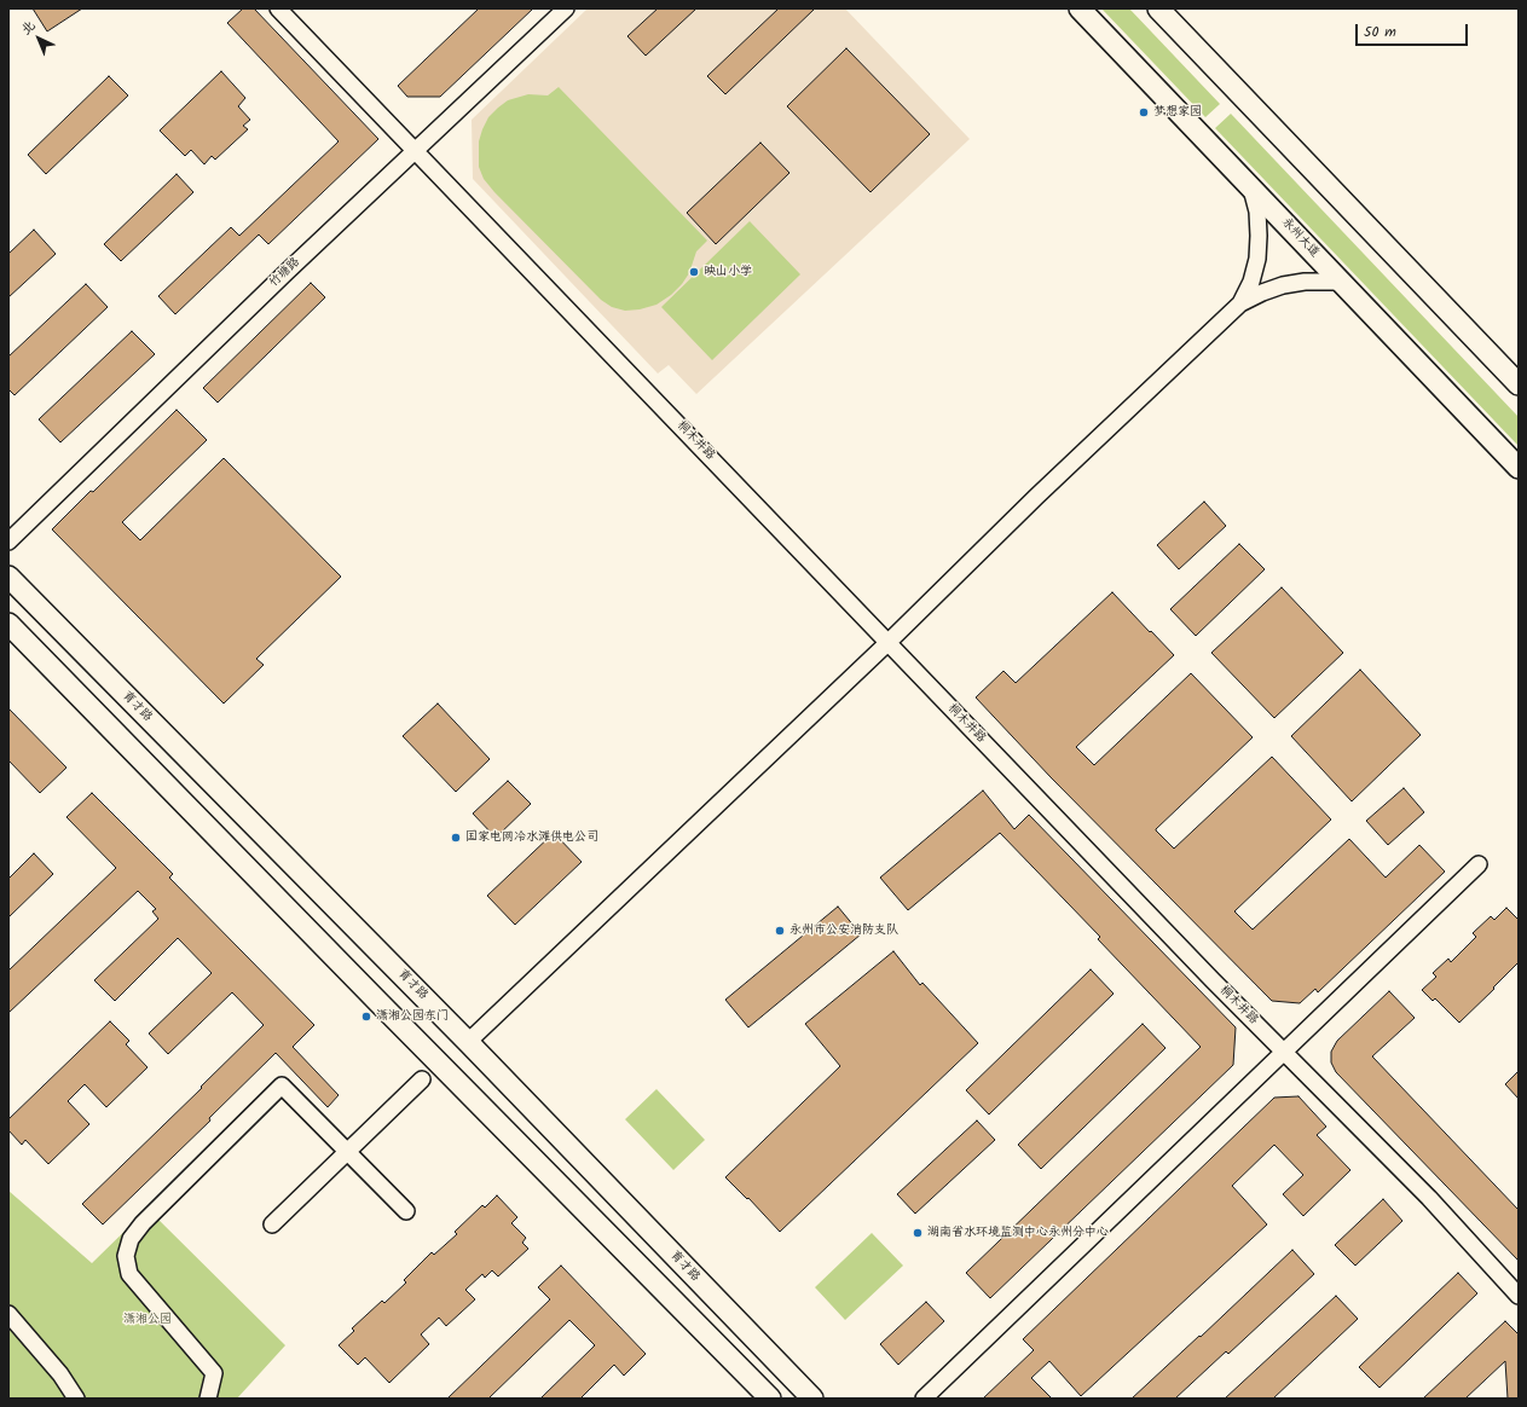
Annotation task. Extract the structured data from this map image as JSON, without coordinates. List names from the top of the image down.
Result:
{
  "streets": {
    "main road": ["永州大道", "育才路"],
    "street": ["竹塘路", "桐木井路"]
  },
  "crossings": [
    ["竹塘路", "桐木井路"]
  ],
  "parks": ["潇湘公园"],
  "places": [
    "梦想家园",
    "映山小学",
    "国家电网冷水滩供电公司",
    "永州市公安消防支队",
    "潇湘公园东门",
    "湖南省水环境监测中心永州分中心"
  ],
  "scale_bar": "50 m",
  "north": "top left"
}
